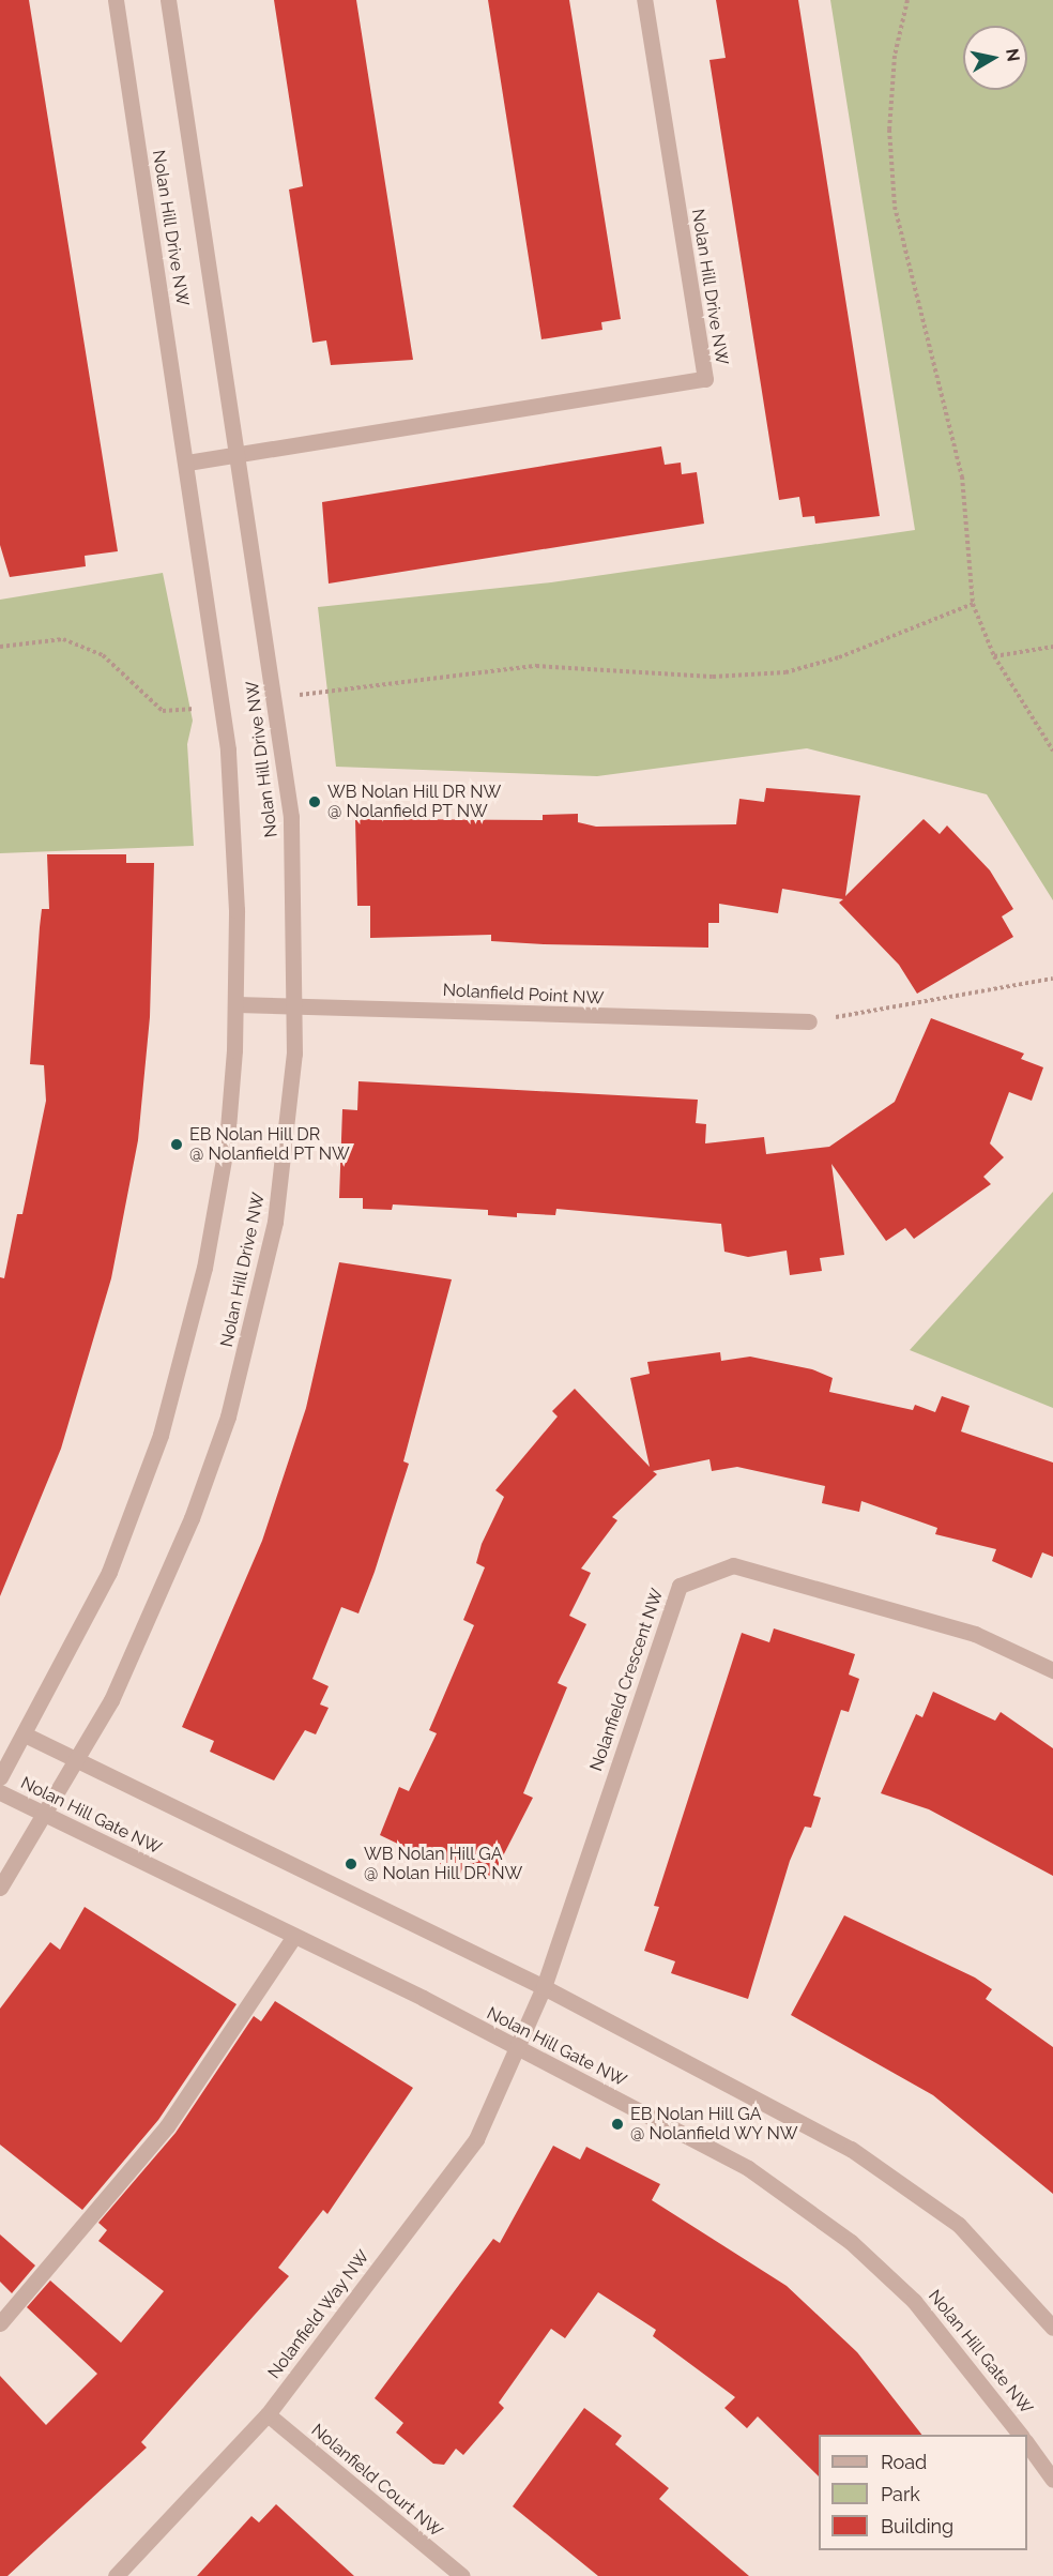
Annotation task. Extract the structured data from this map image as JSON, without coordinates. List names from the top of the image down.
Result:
{
  "streets": {
    "street": [
      "Nolan Hill Drive NW",
      "Nolanfield Point NW",
      "Nolanfield Crescent NW",
      "Nolan Hill Gate NW",
      "Nolanfield Way NW",
      "Nolanfield Court NW"
    ]
  },
  "crossings": [
    ["Nolan Hill Drive NW", "Nolanfield Point NW"],
    ["Nolan Hill Drive NW", "Nolan Hill Gate NW"],
    ["Nolanfield Crescent NW", "Nolan Hill Gate NW"],
    ["Nolanfield Crescent NW", "Nolanfield Way NW"],
    ["Nolan Hill Gate NW", "Nolanfield Way NW"],
    ["Nolanfield Way NW", "Nolanfield Court NW"]
  ],
  "places": [
    "WB Nolan Hill DR NW @ Nolanfield PT NW",
    "EB Nolan Hill DR @ Nolanfield PT NW",
    "WB Nolan Hill GA @ Nolan Hill DR NW",
    "EB Nolan Hill GA @ Nolanfield WY NW"
  ],
  "legend": ["Road", "Park", "Building"],
  "north": "right"
}
